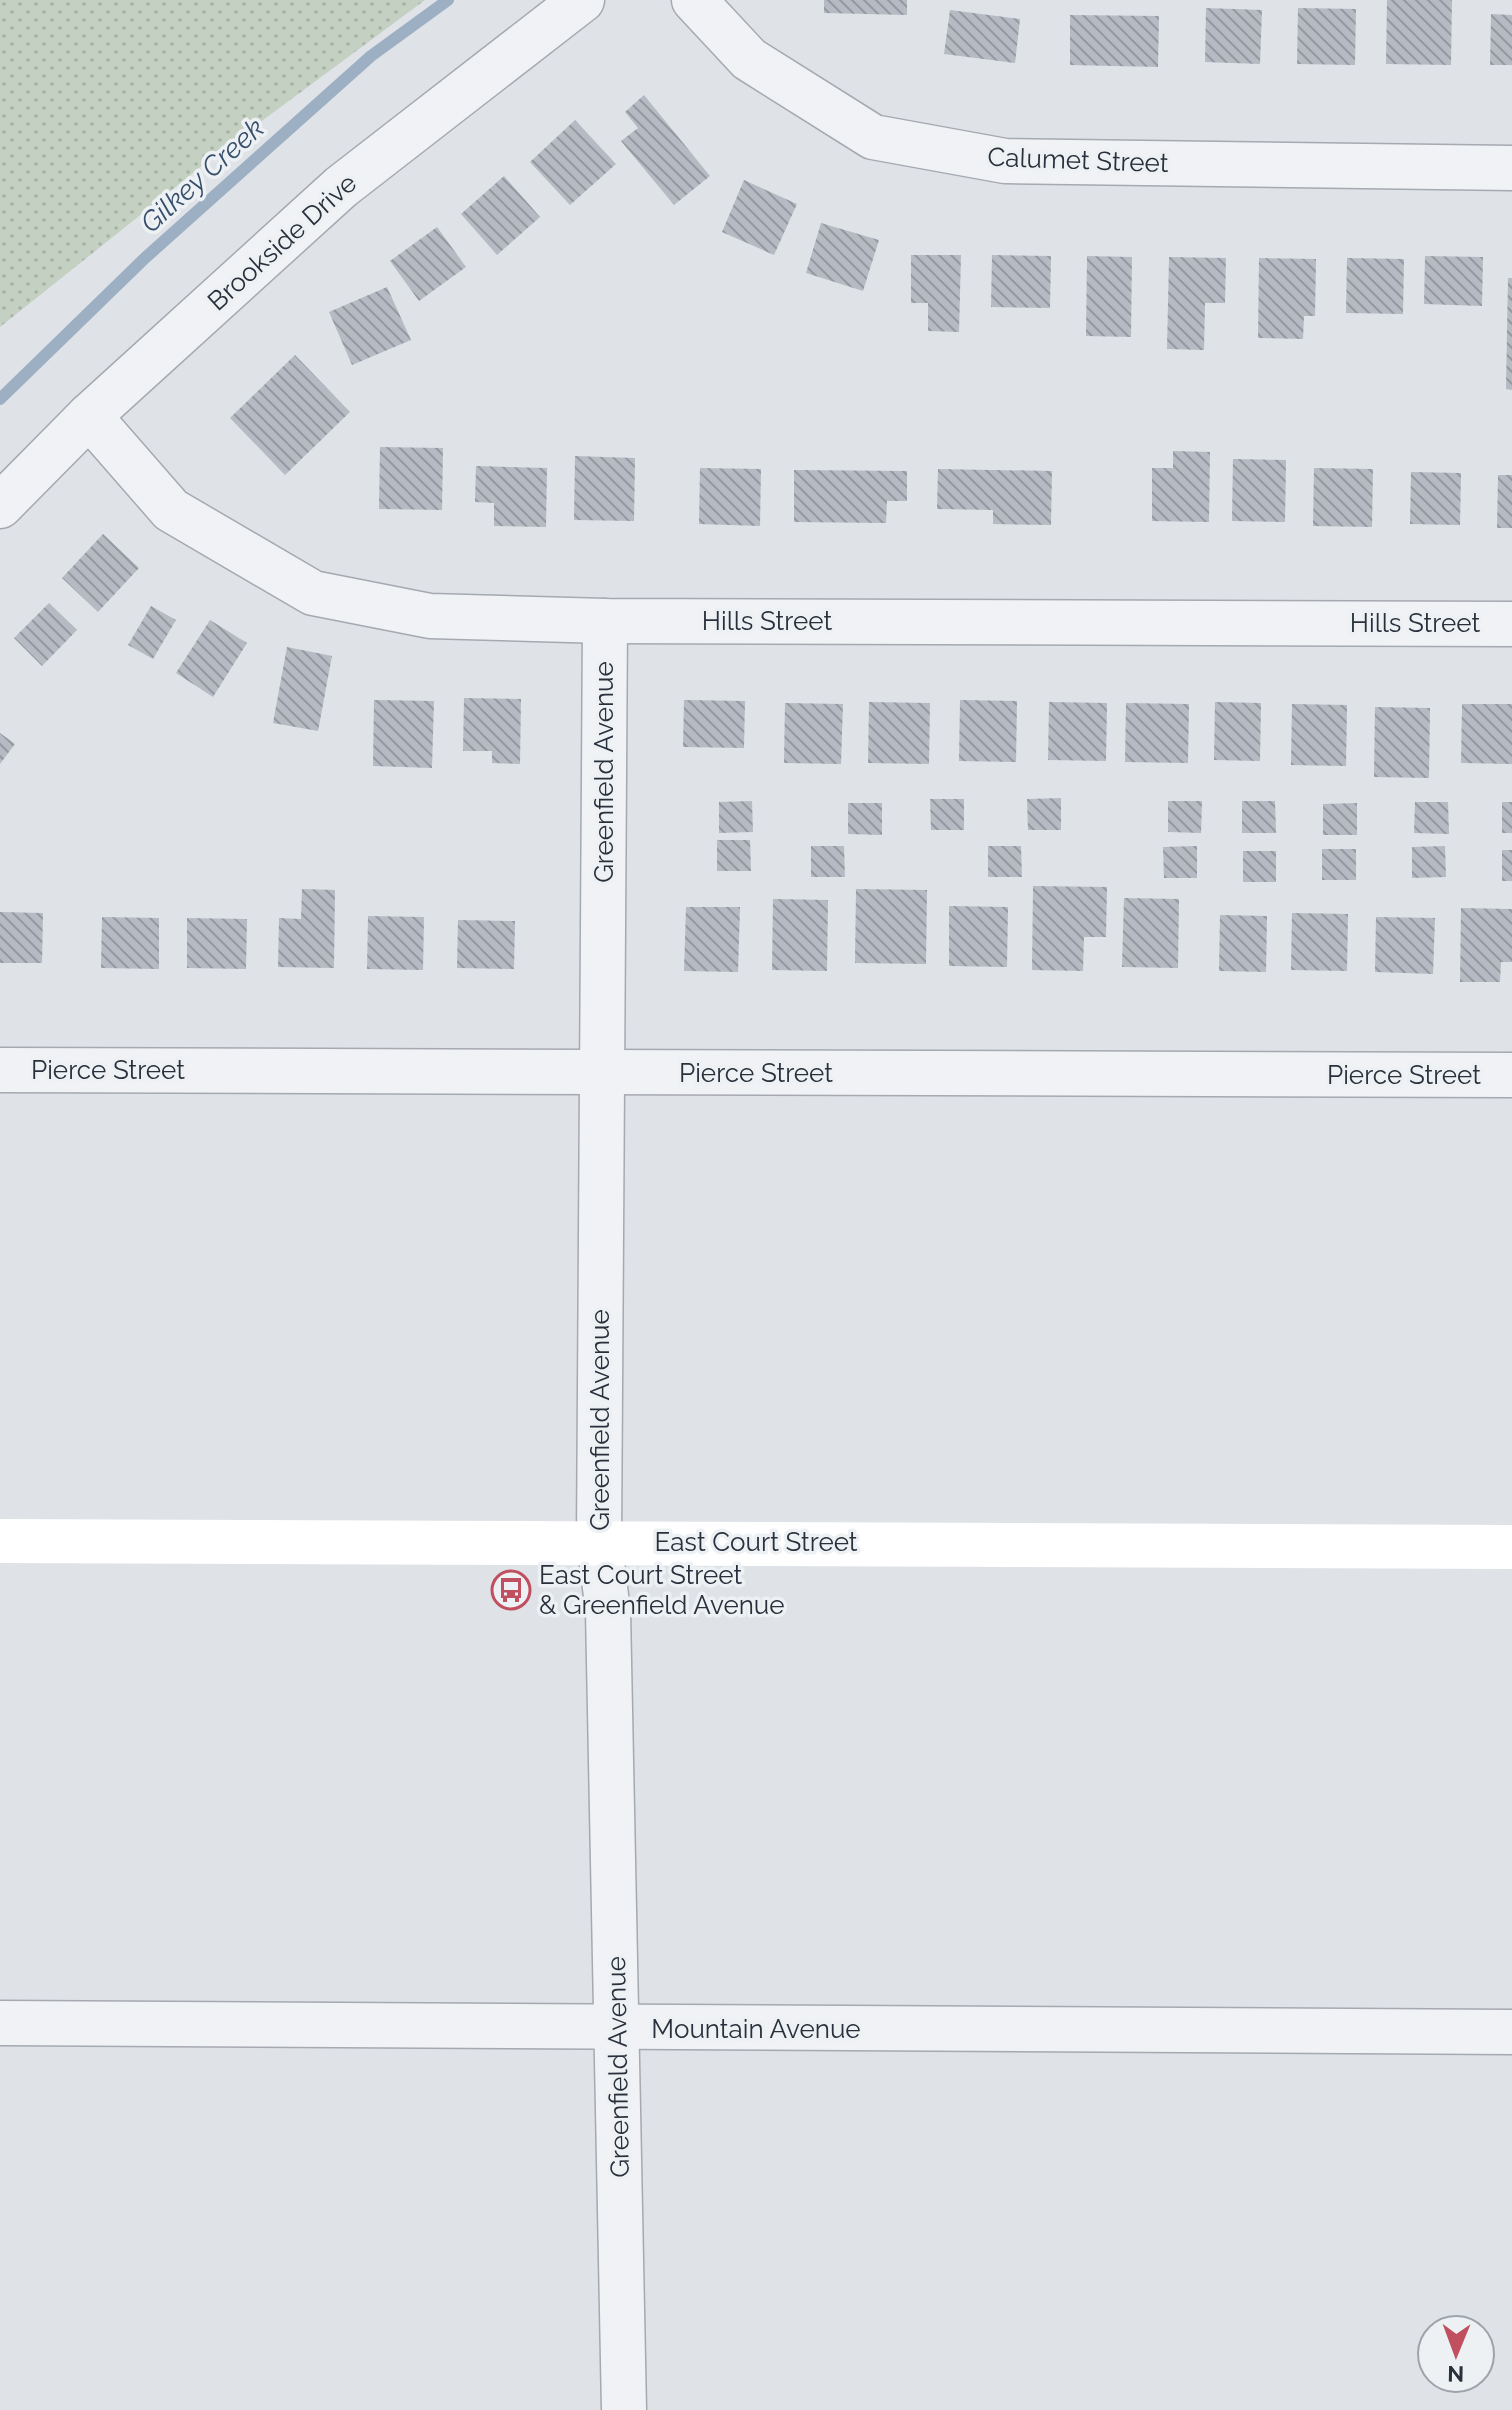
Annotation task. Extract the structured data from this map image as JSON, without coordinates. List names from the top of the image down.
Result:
{
  "streets": {
    "main road": ["East Court Street"],
    "street": [
      "Calumet Street",
      "Brookside Drive",
      "Hills Street",
      "Greenfield Avenue",
      "Pierce Street",
      "Mountain Avenue"
    ]
  },
  "crossings": [
    ["Brookside Drive", "Hills Street"],
    ["Hills Street", "Greenfield Avenue"],
    ["Greenfield Avenue", "Pierce Street"],
    ["Greenfield Avenue", "East Court Street"],
    ["Greenfield Avenue", "Mountain Avenue"]
  ],
  "water": ["Gilkey Creek"],
  "places": {
    "bus stop": ["East Court Street & Greenfield Avenue"]
  },
  "north": "bottom"
}
